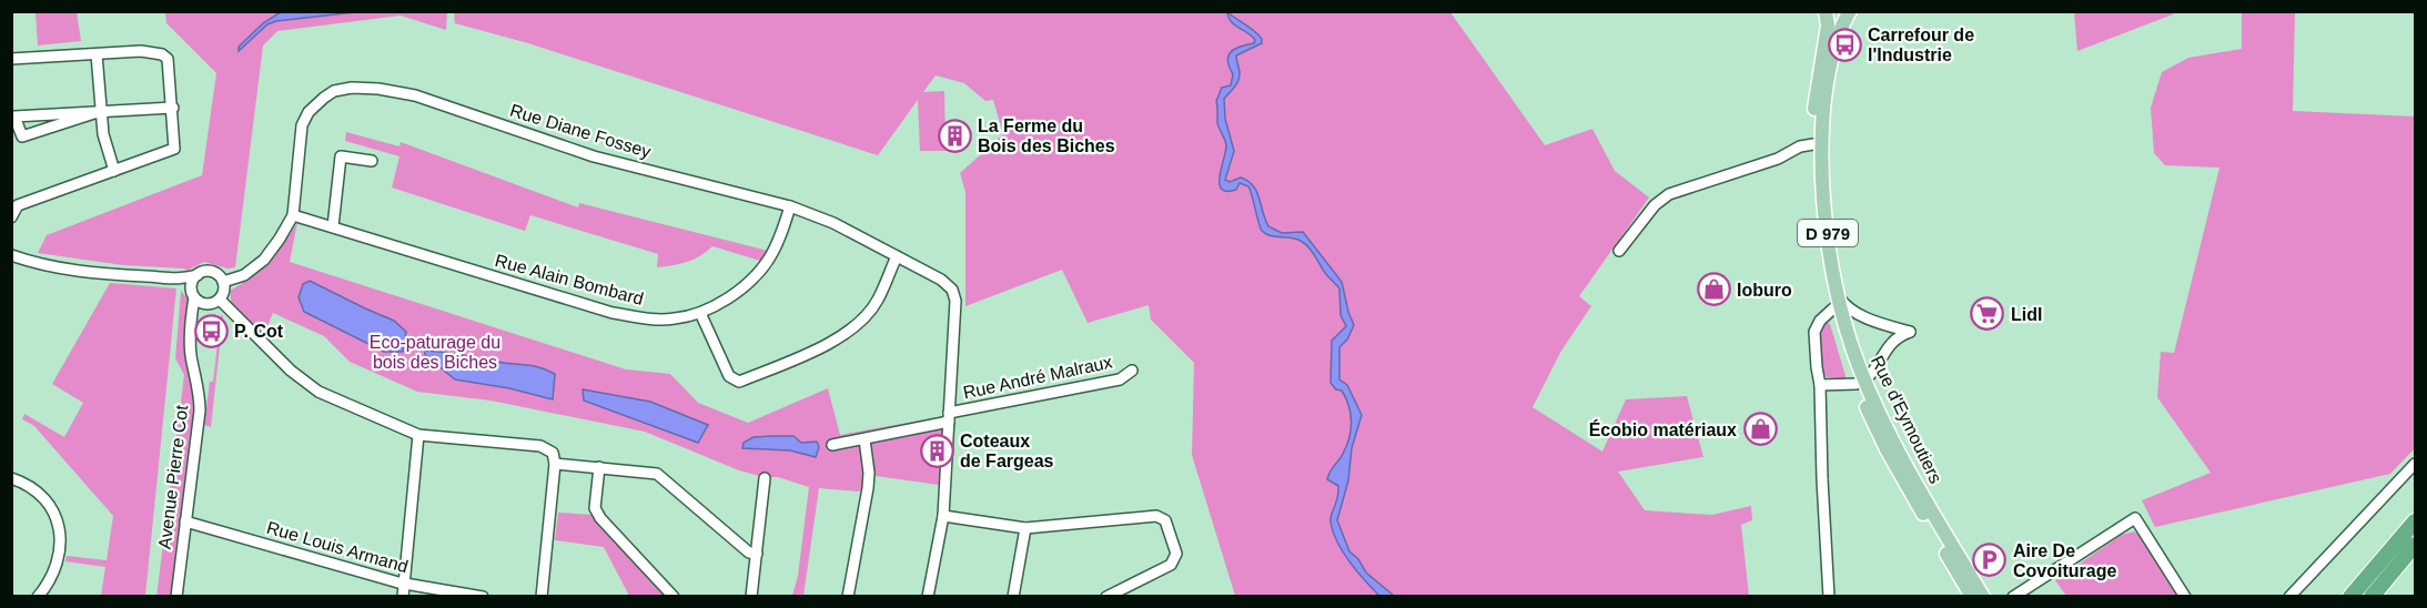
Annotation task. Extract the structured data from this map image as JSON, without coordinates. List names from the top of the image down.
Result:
{
  "streets": {
    "main road": ["D 979", "Rue d'Eymoutiers"],
    "street": [
      "Rue Diane Fossey",
      "Rue Alain Bombard",
      "Rue André Malraux",
      "Avenue Pierre Cot",
      "Rue Louis Armand"
    ]
  },
  "crossings": [
    ["Rue Diane Fossey", "Rue Alain Bombard"],
    ["Rue Diane Fossey", "Rue André Malraux"],
    ["Rue Diane Fossey", "Avenue Pierre Cot"],
    ["D 979", "Rue d'Eymoutiers"],
    ["Avenue Pierre Cot", "Rue Louis Armand"]
  ],
  "parks": ["Eco-paturage du bois des Biches"],
  "places": {
    "bus stop": ["Carrefour de l'Industrie", "P. Cot"],
    "building": ["La Ferme du Bois des Biches", "Coteaux de Fargeas"],
    "shop": ["Ioburo", "Écobio matériaux"],
    "supermarket": ["Lidl"],
    "parking": ["Aire De Covoiturage"]
  }
}
